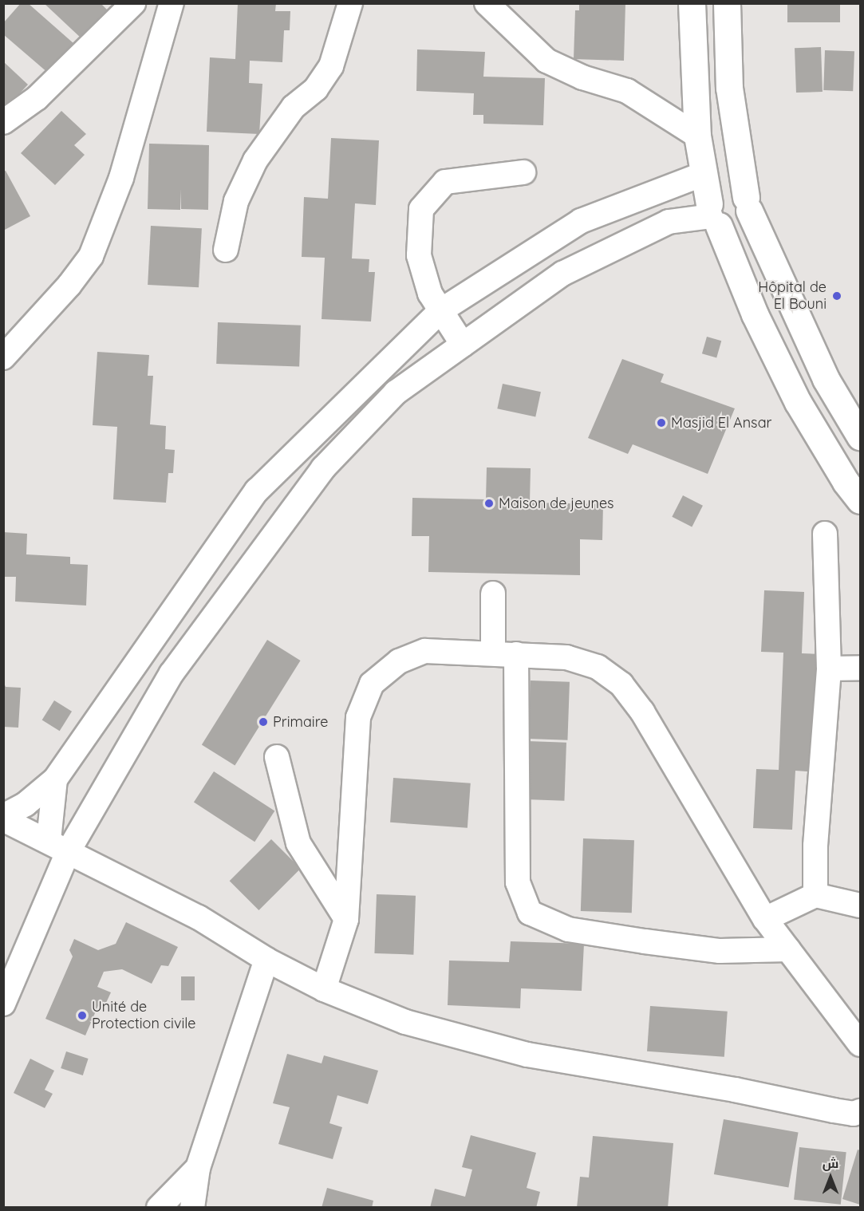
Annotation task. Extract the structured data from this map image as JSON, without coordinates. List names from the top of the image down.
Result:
{
  "places": [
    "Hôpital de El Bouni",
    "Masjid El Ansar",
    "Maison de jeunes",
    "Primaire",
    "Unité de Protection civile"
  ],
  "north": "top"
}
